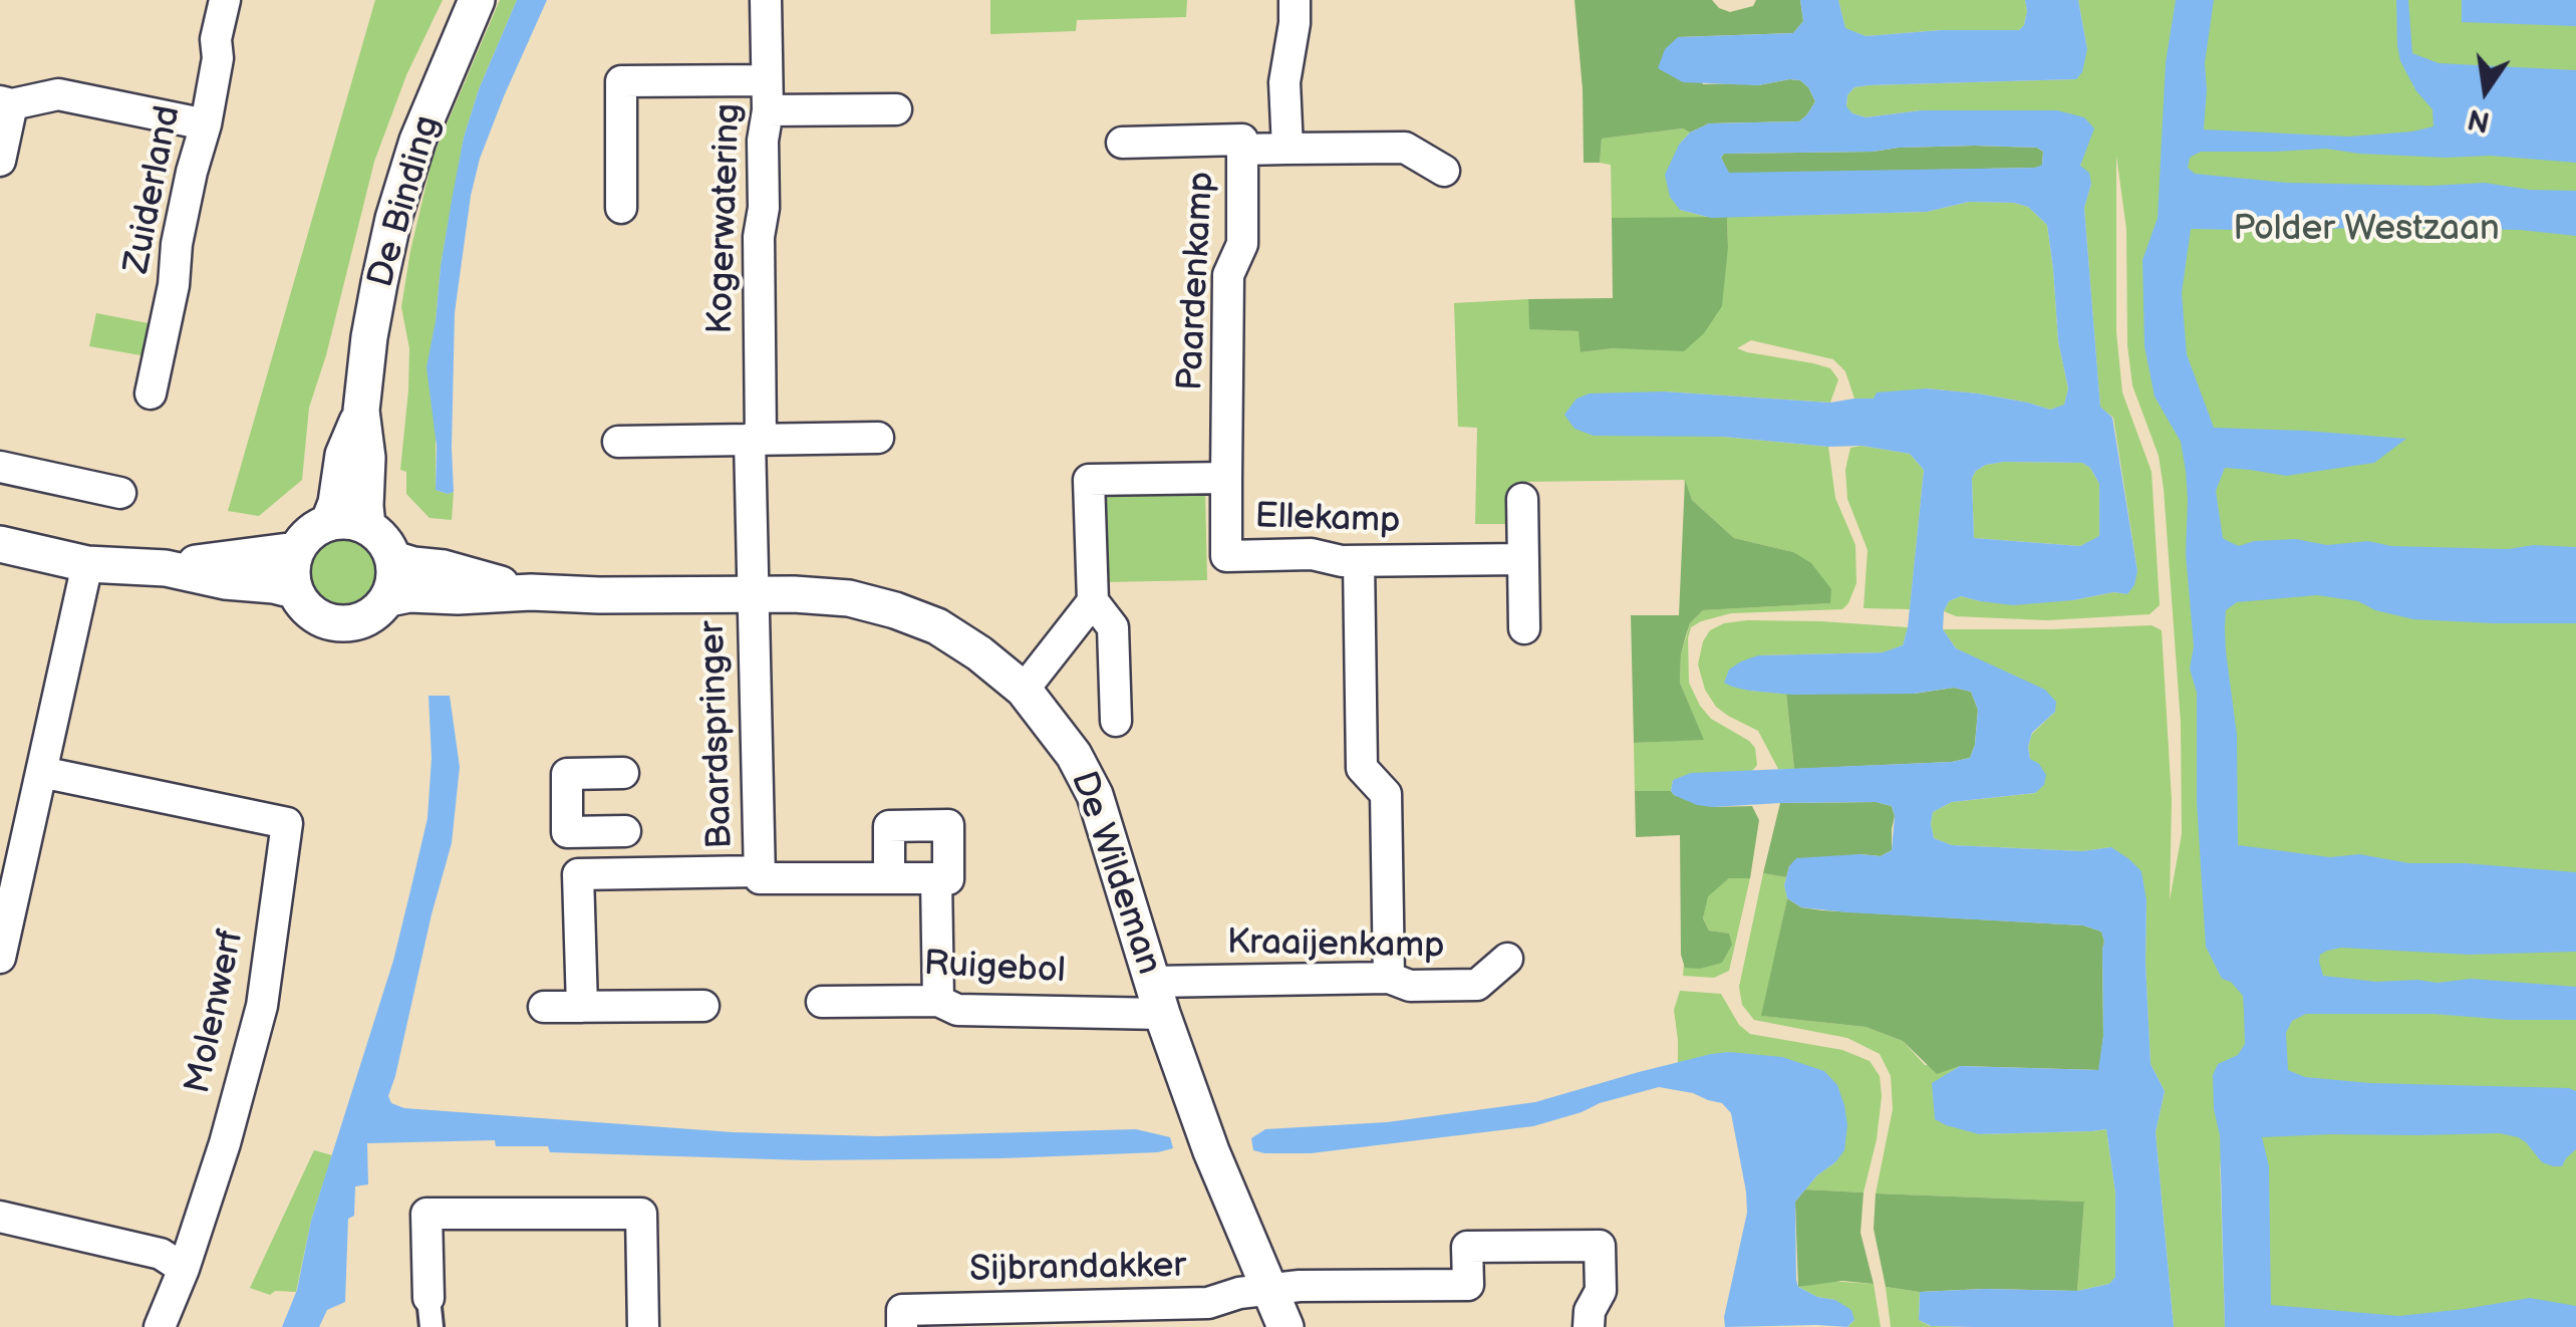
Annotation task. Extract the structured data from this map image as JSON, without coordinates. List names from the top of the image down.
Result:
{
  "streets": {
    "street": [
      "Zuiderland",
      "De Binding",
      "Kogerwatering",
      "Paardenkamp",
      "Ellekamp",
      "Baardspringer",
      "De Wildeman",
      "Kraaijenkamp",
      "Ruigebol",
      "Molenwerf",
      "Sijbrandakker"
    ]
  },
  "crossings": [
    ["De Binding", "De Wildeman"],
    ["Kogerwatering", "Baardspringer"],
    ["Kogerwatering", "De Wildeman"],
    ["Paardenkamp", "Ellekamp"],
    ["Baardspringer", "De Wildeman"],
    ["De Wildeman", "Kraaijenkamp"],
    ["De Wildeman", "Ruigebol"],
    ["De Wildeman", "Sijbrandakker"],
    ["Kraaijenkamp", "Ruigebol"]
  ],
  "parks": ["Polder Westzaan"],
  "north": "bottom"
}
